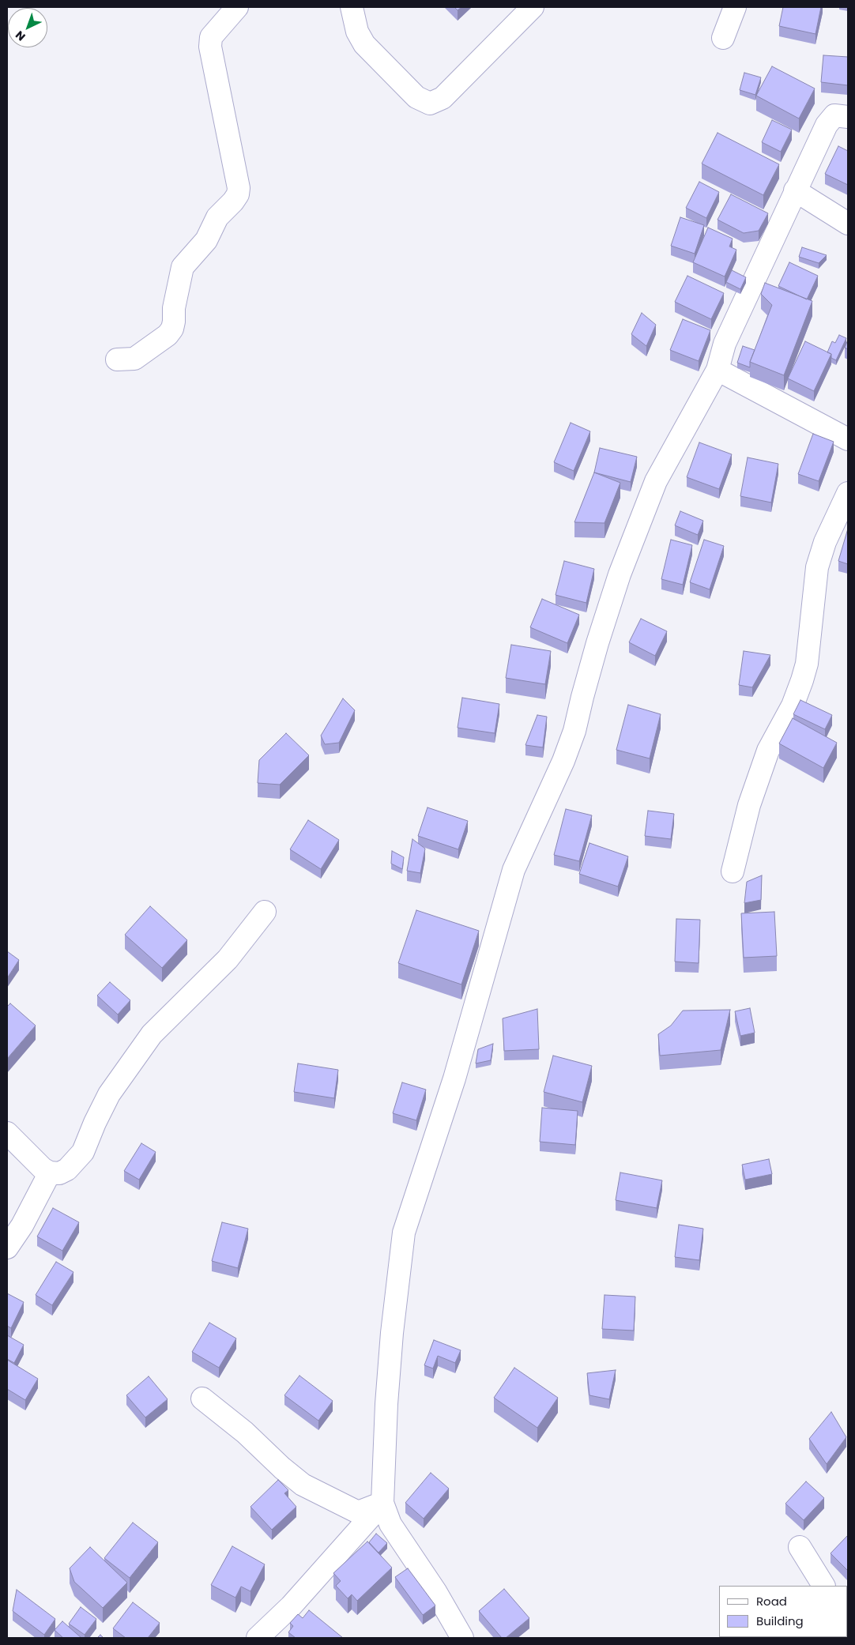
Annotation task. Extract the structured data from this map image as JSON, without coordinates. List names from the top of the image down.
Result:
{
  "legend": ["Road", "Building"],
  "north": "bottom left"
}
